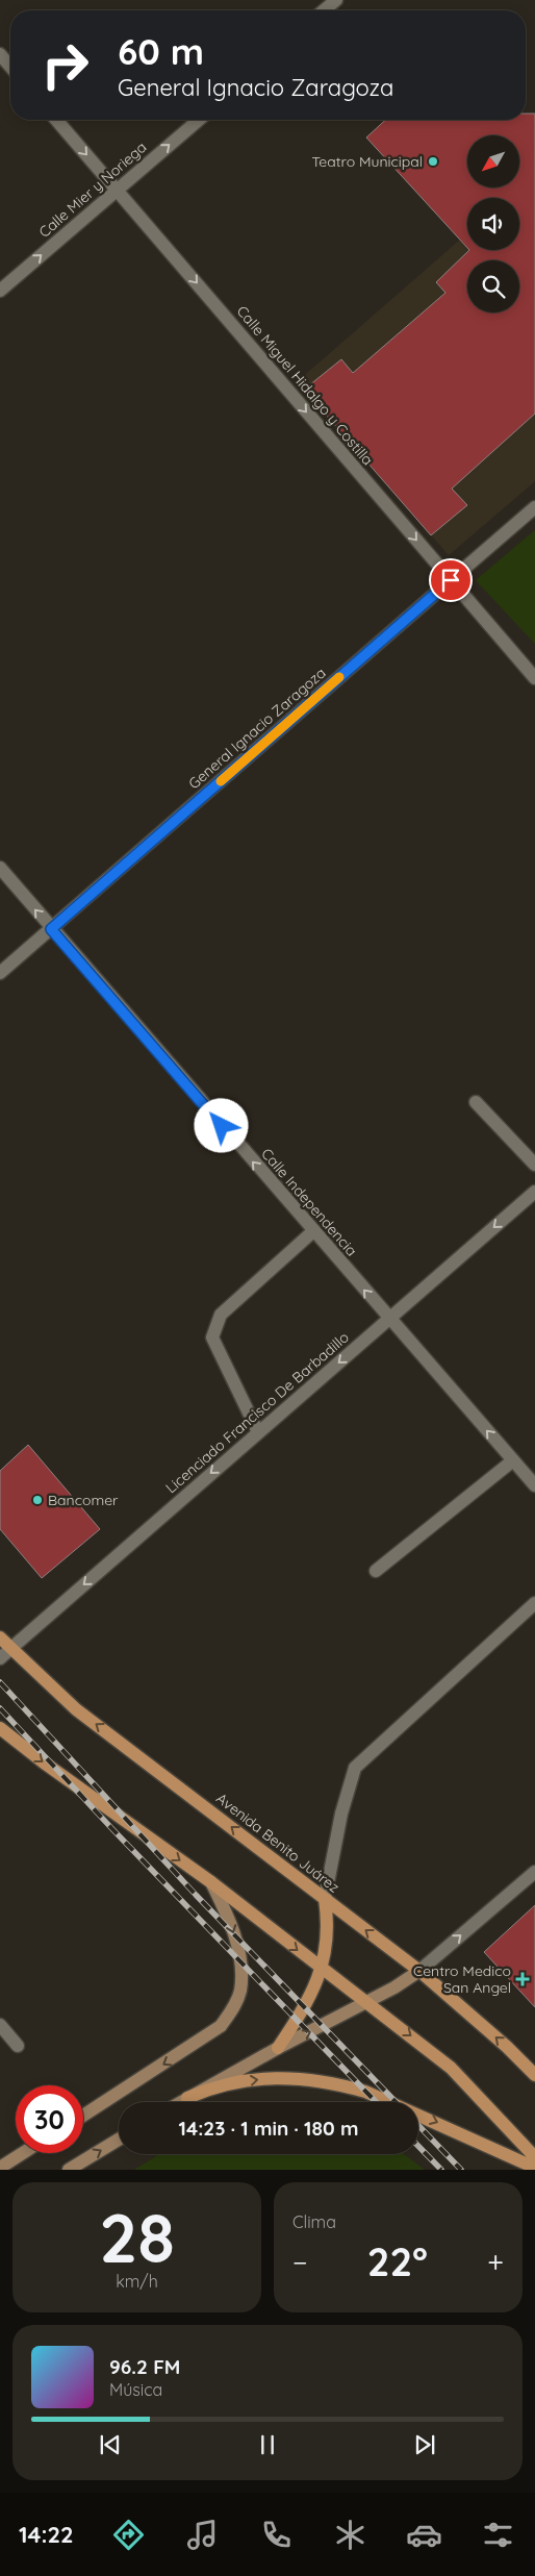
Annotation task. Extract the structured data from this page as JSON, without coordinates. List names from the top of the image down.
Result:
{
  "streets": {
    "main road": ["Avenida Benito Juárez"],
    "street": [
      "Calle Mier y Noriega",
      "Calle Miguel Hidalgo y Costilla",
      "General Ignacio Zaragoza",
      "Calle Independencia",
      "Licenciado Francisco De Barbadillo"
    ]
  },
  "crossings": [
    ["Calle Mier y Noriega", "Calle Miguel Hidalgo y Costilla"],
    ["Calle Miguel Hidalgo y Costilla", "General Ignacio Zaragoza"],
    ["General Ignacio Zaragoza", "Calle Independencia"],
    ["Calle Independencia", "Licenciado Francisco De Barbadillo"],
    ["Licenciado Francisco De Barbadillo", "Avenida Benito Juárez"]
  ],
  "one_way": [
    "Calle Mier y Noriega",
    "Calle Miguel Hidalgo y Costilla",
    "Calle Independencia",
    "Licenciado Francisco De Barbadillo"
  ],
  "places": {
    "other": ["Teatro Municipal", "Bancomer"],
    "health": ["Centro Medico San Angel"]
  },
  "north": "bottom left",
  "page": {
    "turn": ["60 m", "General Ignacio Zaragoza"],
    "limit": "30",
    "trip": "14:23 · 1 min · 180 m",
    "tile": [
      ["28", "km/h"],
      "Clima"
    ],
    "heat": ["−", "22°", "+"],
    "song": ["96.2 FM", "Música"],
    "tabs": "14:22"
  }
}
